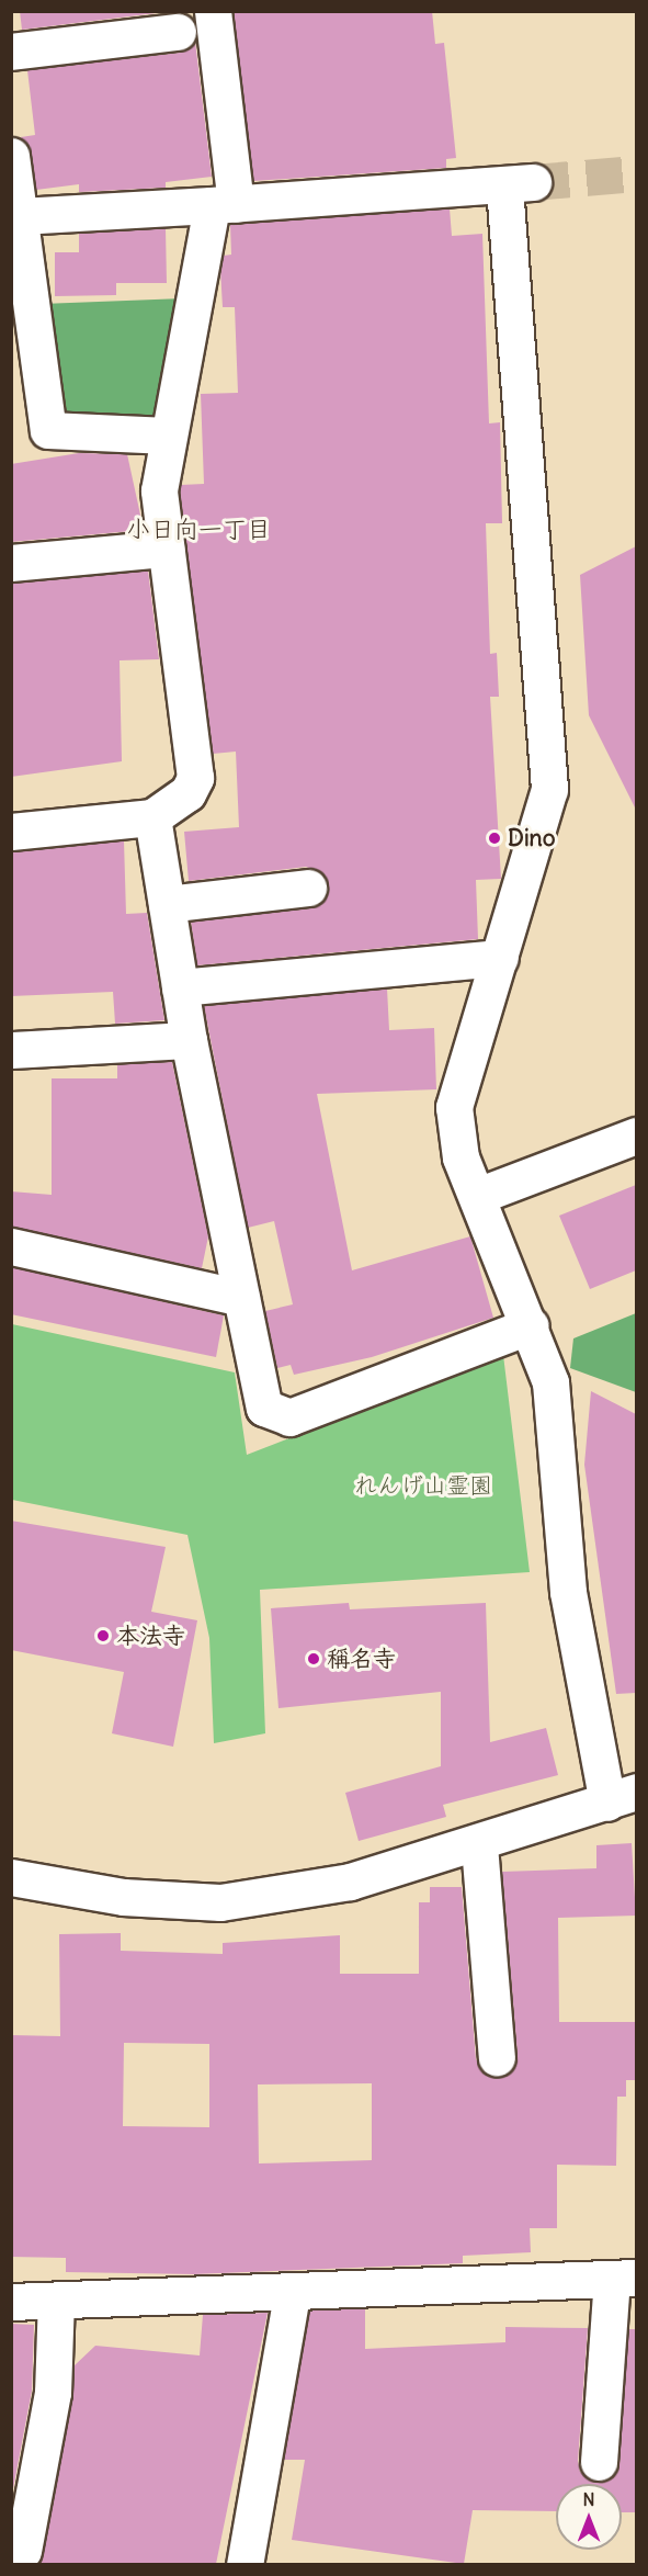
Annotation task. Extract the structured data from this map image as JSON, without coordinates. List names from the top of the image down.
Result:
{
  "districts": ["小日向一丁目"],
  "parks": ["れんげ山霊園"],
  "places": ["Dino", "本法寺", "稱名寺"],
  "north": "top"
}
